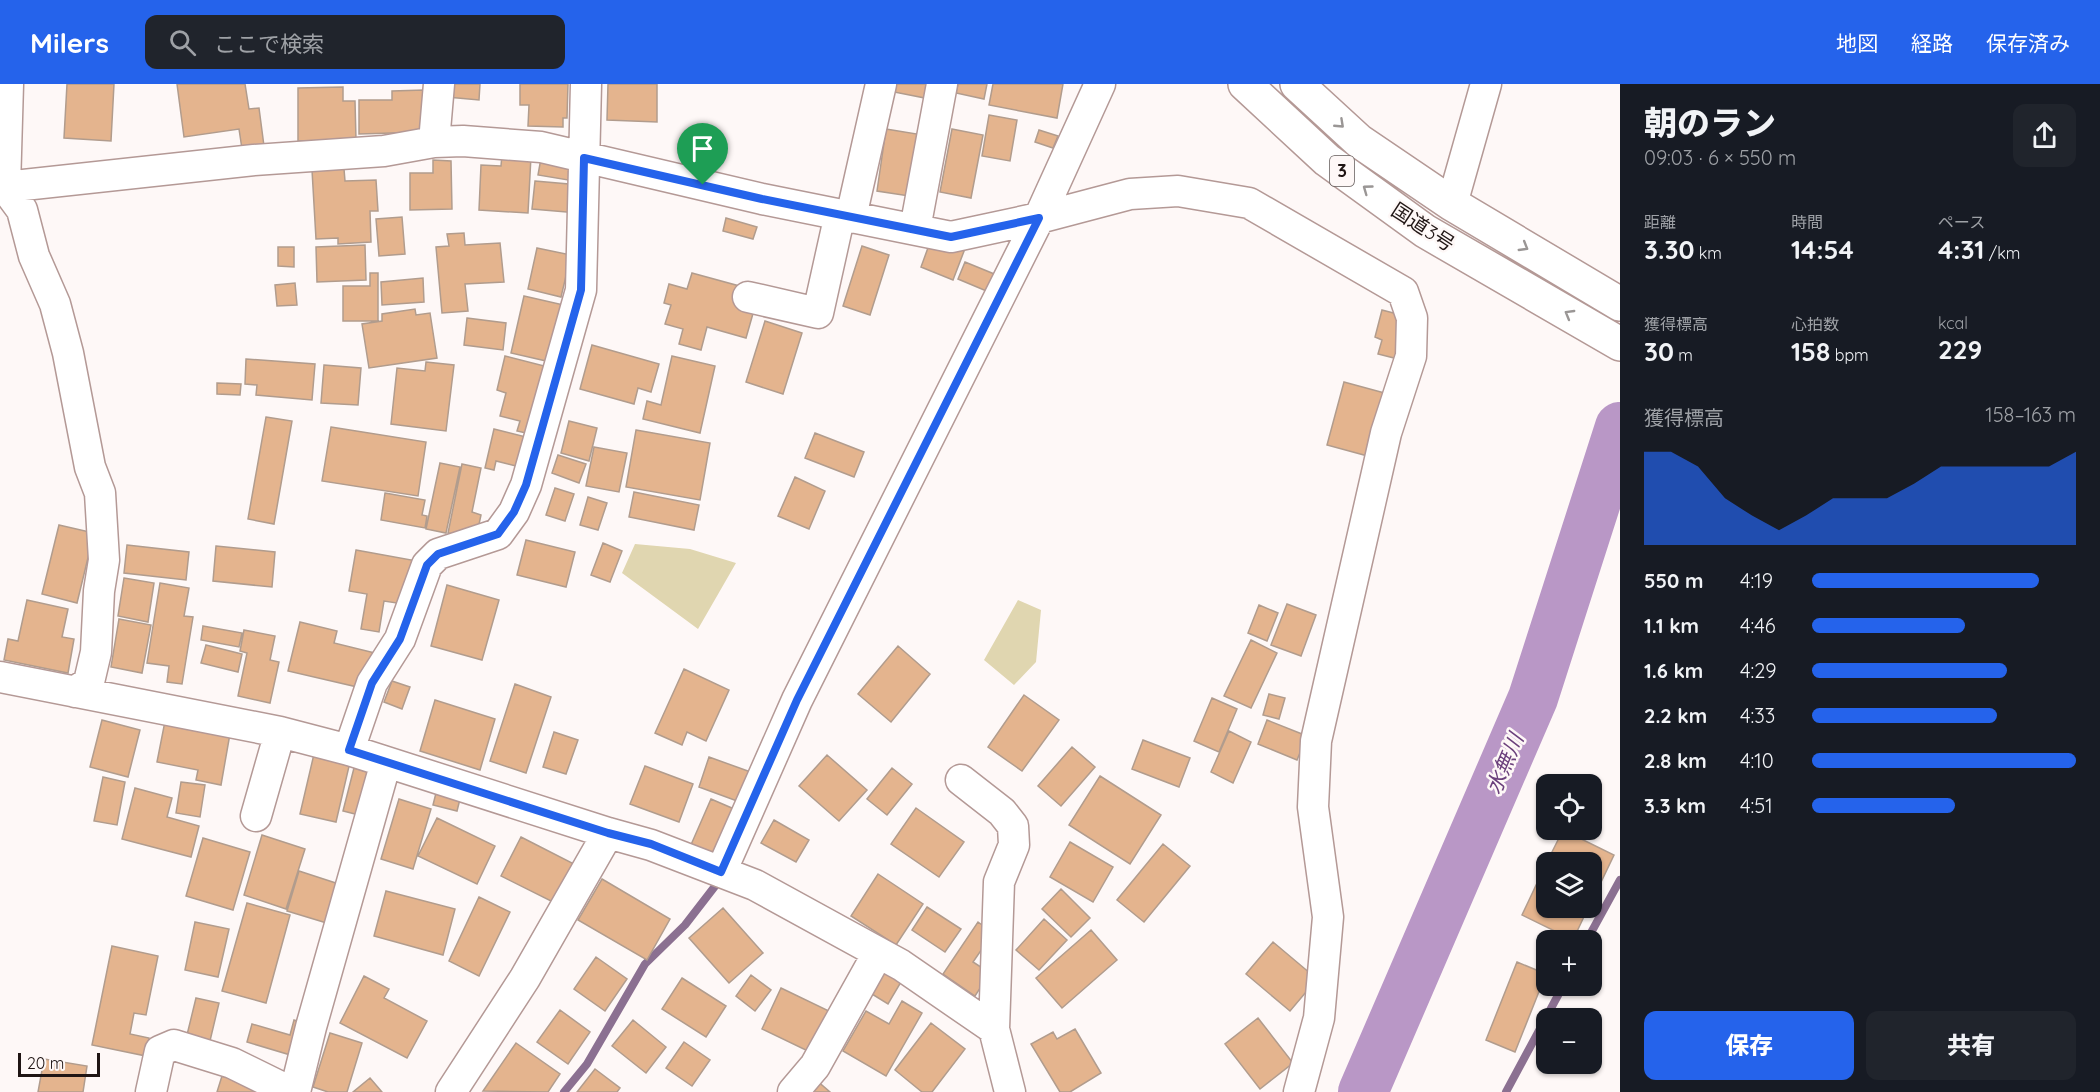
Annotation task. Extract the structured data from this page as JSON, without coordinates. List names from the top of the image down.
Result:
{
  "streets": {
    "highway": ["3", "国道3号"]
  },
  "water": ["水無川"],
  "scale_bar": "20 m",
  "page": {
    "header": "Milers",
    "search": "ここで検索",
    "nav": ["地図", "経路", "保存済み"],
    "heading": ["朝のラン", "09:03 · 6 × 550 m"],
    "stats": [
      ["距離", "3.30 km"],
      ["時間", "14:54"],
      ["ペース", "4:31 /km"],
      ["獲得標高", "30 m"],
      ["心拍数", "158 bpm"],
      ["kcal", "229"]
    ],
    "chart": ["獲得標高", "158–163 m"],
    "list": [
      {
        "name": "550 m",
        "note": "4:19"
      },
      {
        "name": "1.1 km",
        "note": "4:46"
      },
      {
        "name": "1.6 km",
        "note": "4:29"
      },
      {
        "name": "2.2 km",
        "note": "4:33"
      },
      {
        "name": "2.8 km",
        "note": "4:10"
      },
      {
        "name": "3.3 km",
        "note": "4:51"
      }
    ],
    "map_buttons": ["+", "−"],
    "buttons": ["保存", "共有"],
    "scale": "20 m"
  }
}
